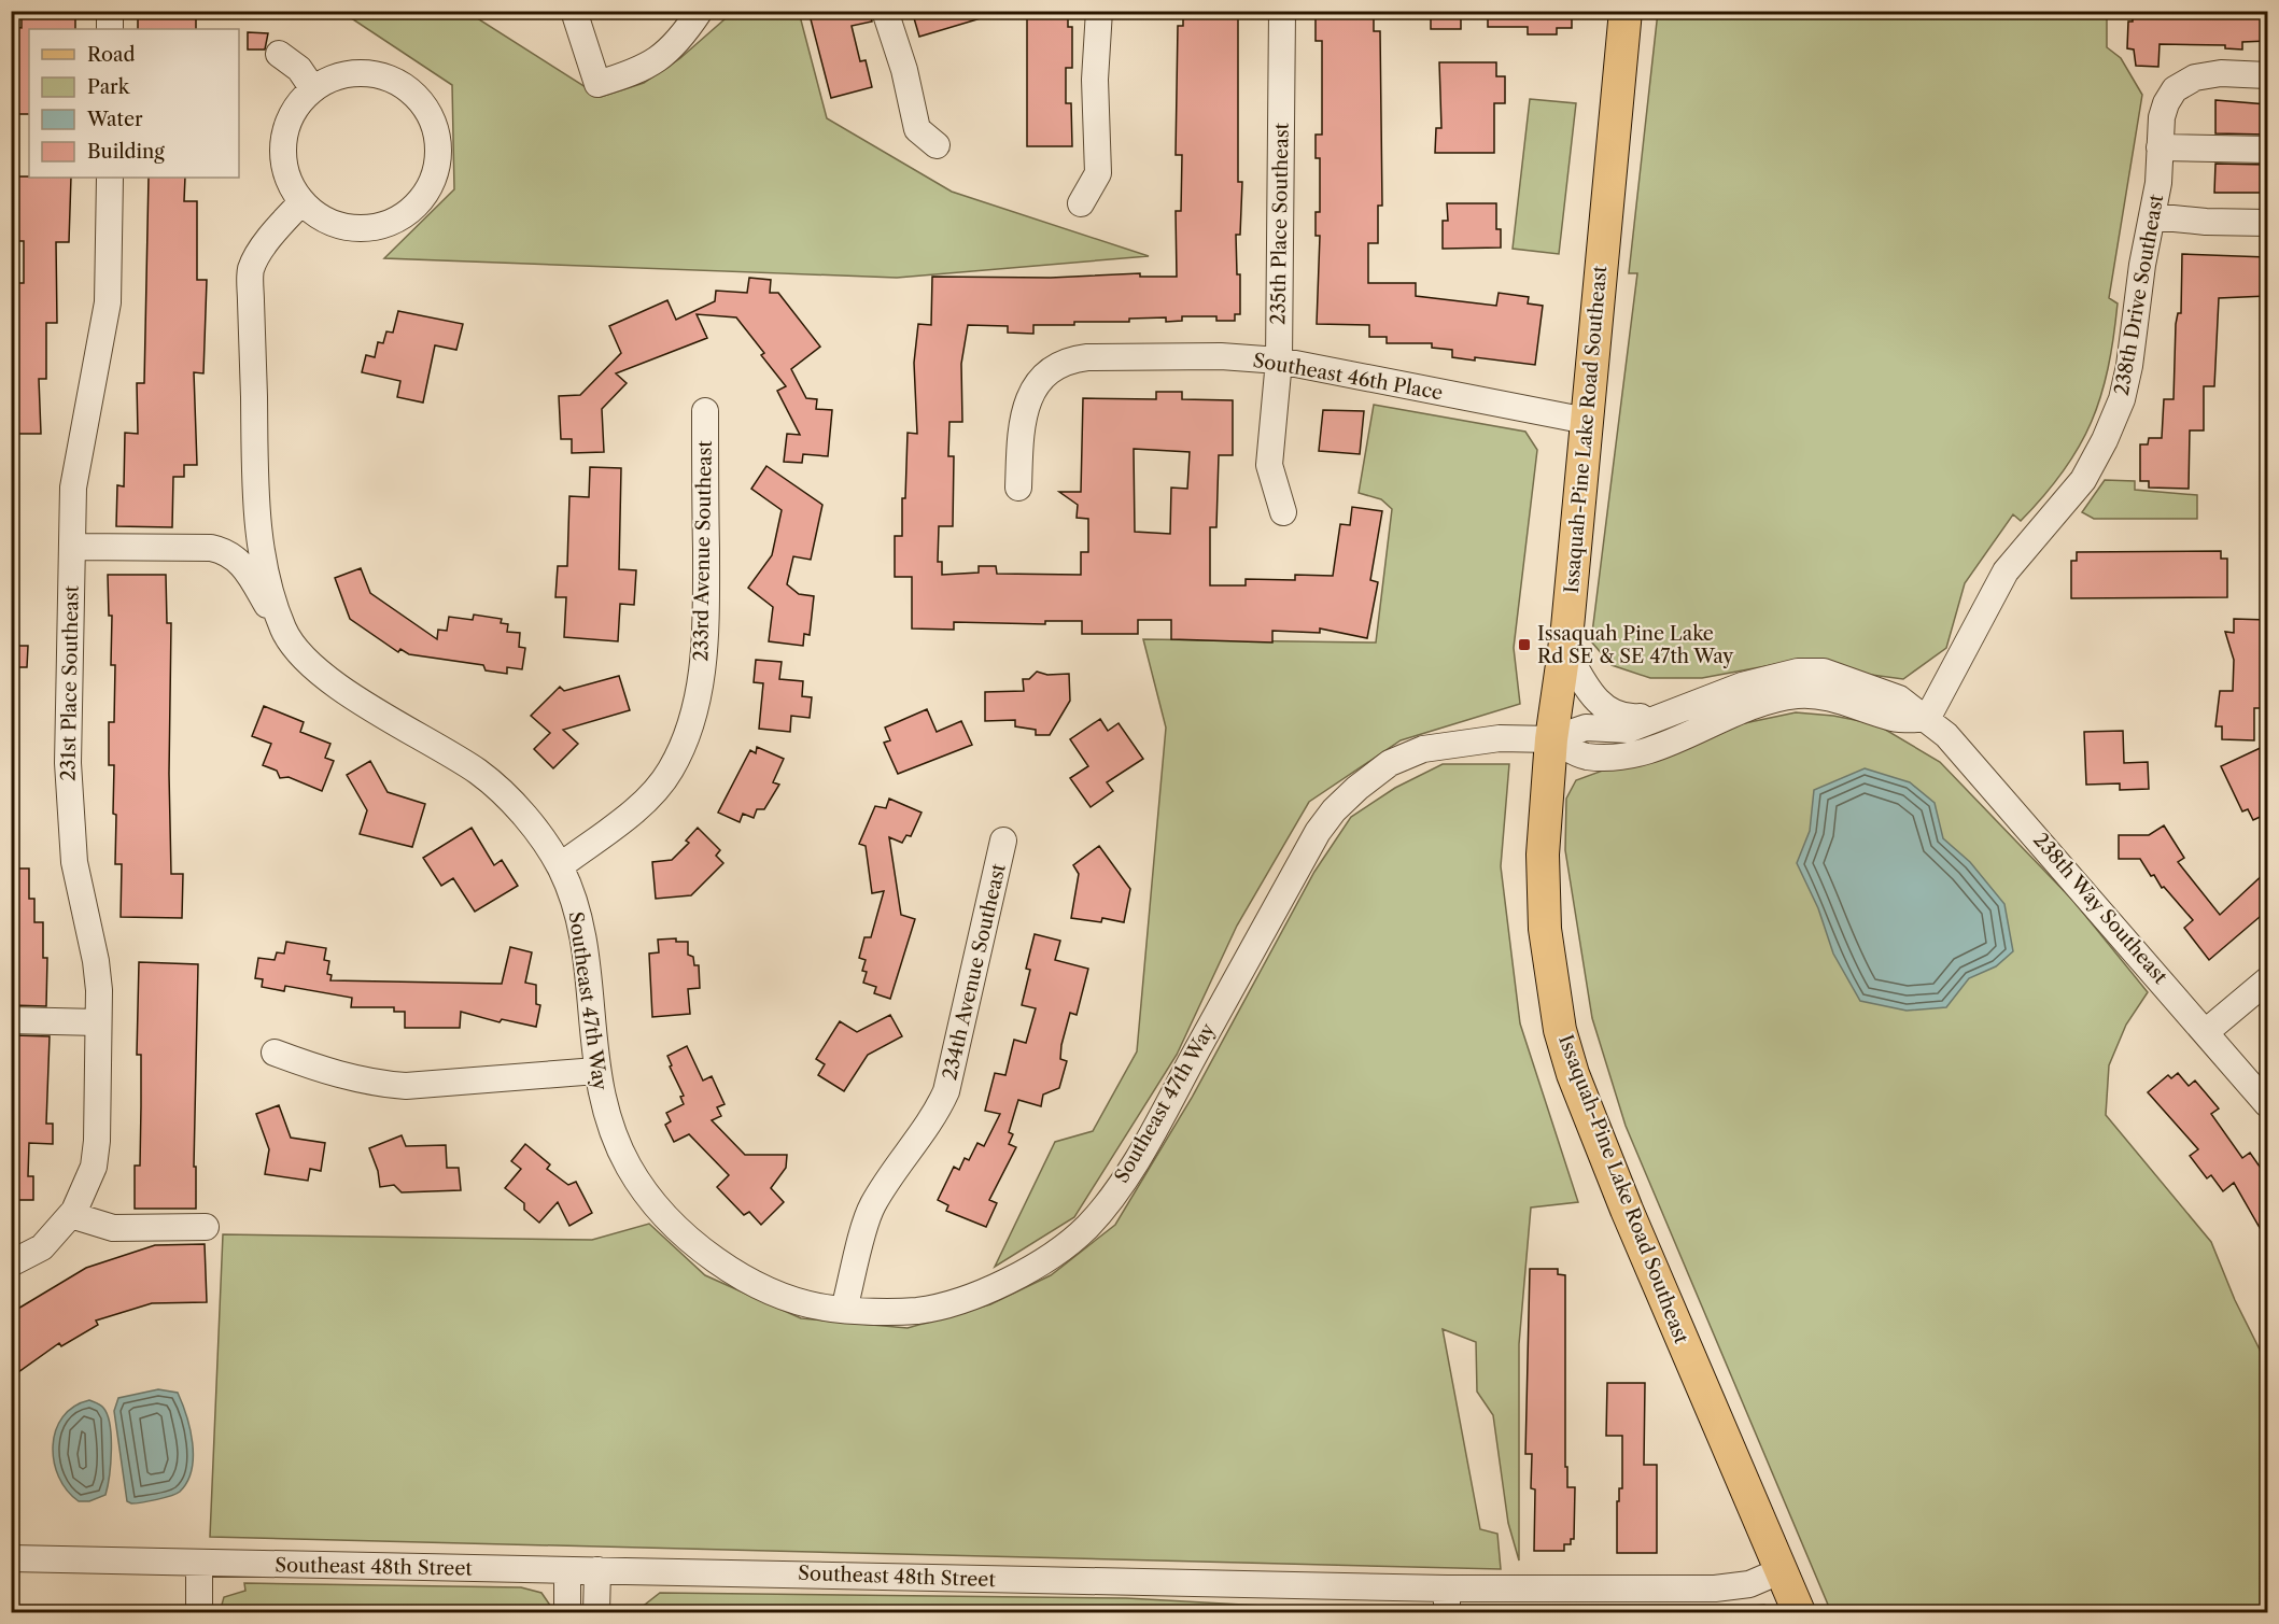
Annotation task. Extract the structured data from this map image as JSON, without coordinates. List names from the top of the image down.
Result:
{
  "streets": {
    "main road": ["Issaquah-Pine Lake Road Southeast"],
    "street": [
      "235th Place Southeast",
      "238th Drive Southeast",
      "Southeast 46th Place",
      "233rd Avenue Southeast",
      "231st Place Southeast",
      "238th Way Southeast",
      "234th Avenue Southeast",
      "Southeast 47th Way",
      "Southeast 48th Street"
    ]
  },
  "crossings": [
    ["235th Place Southeast", "Southeast 46th Place"],
    ["238th Drive Southeast", "238th Way Southeast"],
    ["Southeast 46th Place", "Issaquah-Pine Lake Road Southeast"],
    ["Issaquah-Pine Lake Road Southeast", "238th Way Southeast"],
    ["Issaquah-Pine Lake Road Southeast", "Southeast 47th Way"],
    ["Issaquah-Pine Lake Road Southeast", "Southeast 48th Street"],
    ["233rd Avenue Southeast", "Southeast 47th Way"],
    ["238th Way Southeast", "Southeast 47th Way"],
    ["234th Avenue Southeast", "Southeast 47th Way"]
  ],
  "places": {
    "transit": ["Issaquah Pine Lake Rd SE & SE 47th Way"]
  },
  "legend": [
    "Road",
    "Park",
    "Water",
    "Building"
  ]
}
